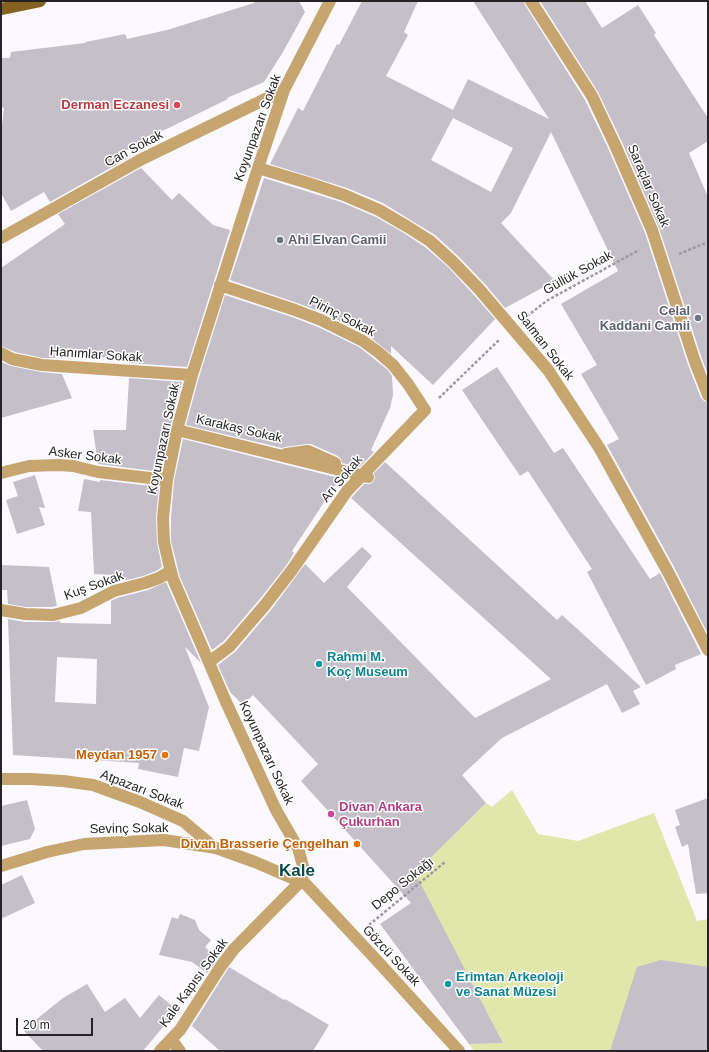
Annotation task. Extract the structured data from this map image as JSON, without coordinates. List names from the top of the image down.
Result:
{
  "streets": {
    "street": [
      "Koyunpazarı Sokak",
      "Can Sokak",
      "Saraçlar Sokak",
      "Pirinç Sokak",
      "Salman Sokak",
      "Hanımlar Sokak",
      "Karakaş Sokak",
      "Asker Sokak",
      "Arı Sokak",
      "Kuş Sokak",
      "Atpazarı Sokak",
      "Sevinç Sokak",
      "Gözcü Sokak",
      "Kale Kapısı Sokak"
    ],
    "path": ["Güllük Sokak", "Depo Sokağı"]
  },
  "crossings": [
    ["Koyunpazarı Sokak", "Can Sokak"],
    ["Koyunpazarı Sokak", "Pirinç Sokak"],
    ["Koyunpazarı Sokak", "Salman Sokak"],
    ["Koyunpazarı Sokak", "Hanımlar Sokak"],
    ["Koyunpazarı Sokak", "Karakaş Sokak"],
    ["Koyunpazarı Sokak", "Asker Sokak"],
    ["Koyunpazarı Sokak", "Arı Sokak"],
    ["Koyunpazarı Sokak", "Kuş Sokak"],
    ["Koyunpazarı Sokak", "Sevinç Sokak"],
    ["Koyunpazarı Sokak", "Gözcü Sokak"],
    ["Koyunpazarı Sokak", "Kale Kapısı Sokak"],
    ["Saraçlar Sokak", "Güllük Sokak"],
    ["Güllük Sokak", "Salman Sokak"],
    ["Pirinç Sokak", "Arı Sokak"],
    ["Karakaş Sokak", "Arı Sokak"],
    ["Atpazarı Sokak", "Sevinç Sokak"],
    ["Sevinç Sokak", "Gözcü Sokak"],
    ["Sevinç Sokak", "Kale Kapısı Sokak"],
    ["Depo Sokağı", "Gözcü Sokak"],
    ["Gözcü Sokak", "Kale Kapısı Sokak"]
  ],
  "districts": ["Kale"],
  "places": [
    "Derman Eczanesi",
    "Ahi Elvan Camii",
    "Celal Kaddani Camii",
    "Rahmi M. Koç Museum",
    "Meydan 1957",
    "Divan Ankara Çukurhan",
    "Divan Brasserie Çengelhan",
    "Erimtan Arkeoloji ve Sanat Müzesi"
  ],
  "scale_bar": "20 m"
}
